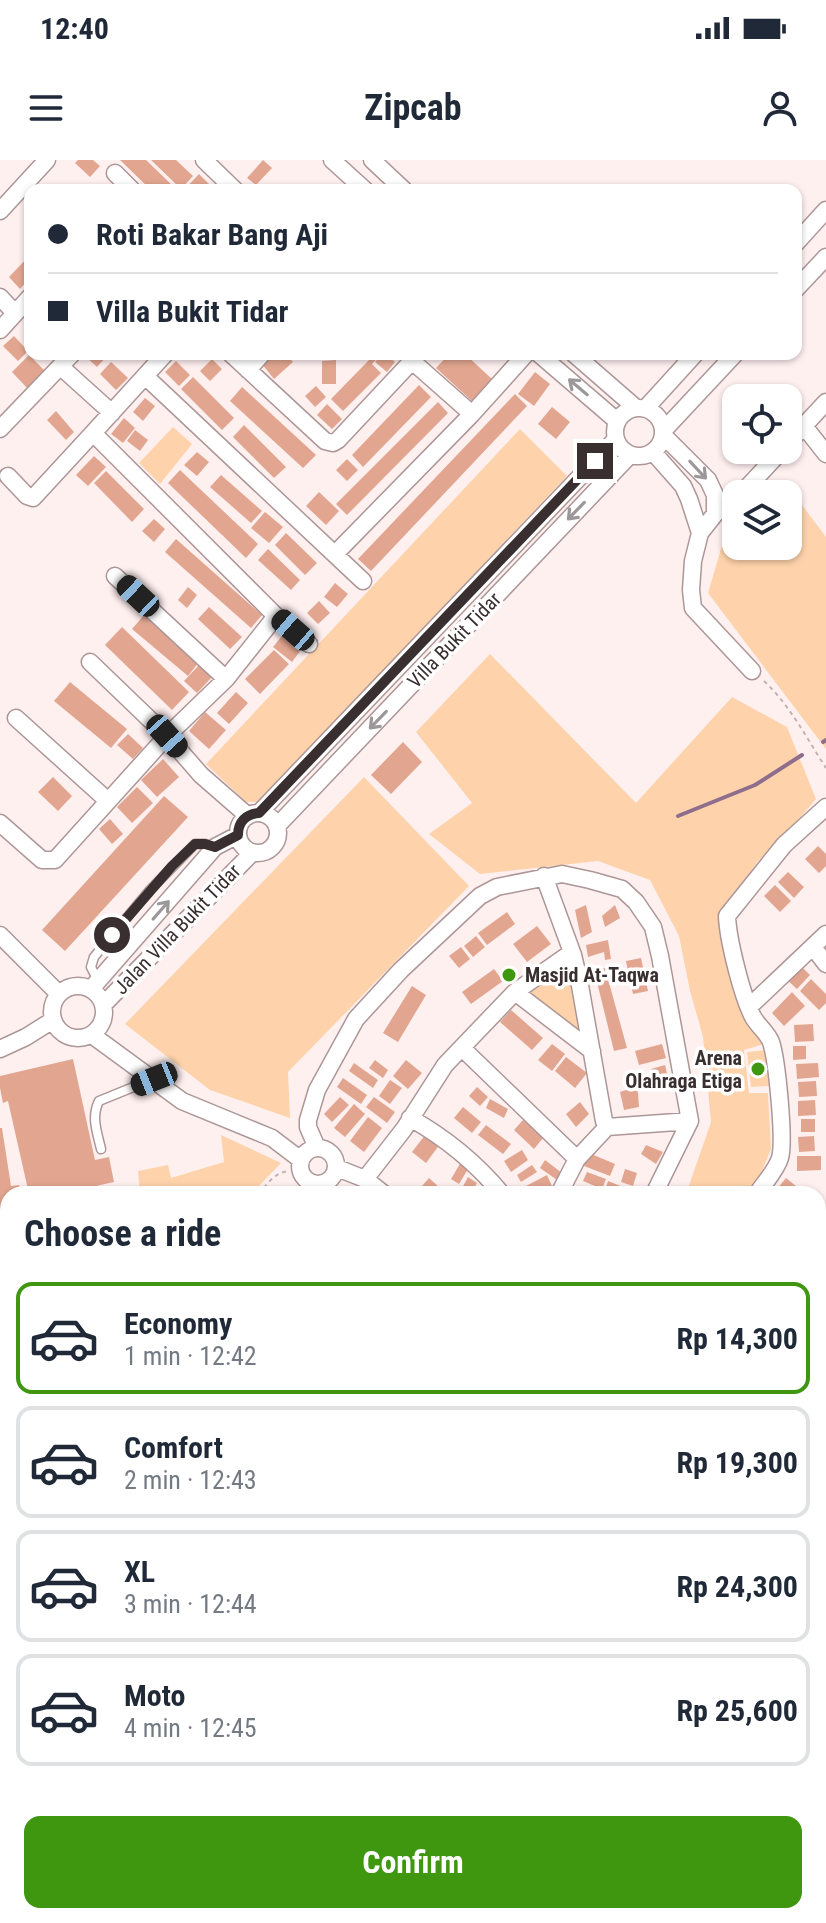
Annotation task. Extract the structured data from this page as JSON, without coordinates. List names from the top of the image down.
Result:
{
  "streets": {
    "street": ["Villa Bukit Tidar", "Jalan Villa Bukit Tidar"]
  },
  "crossings": [
    ["Villa Bukit Tidar", "Jalan Villa Bukit Tidar"]
  ],
  "places": ["Masjid At-Taqwa", "Arena Olahraga Etiga"],
  "page": {
    "status": "12:40",
    "header": "Zipcab",
    "banner": ["Roti Bakar Bang Aji", "Villa Bukit Tidar"],
    "heading": "Choose a ride",
    "list": [
      {
        "name": "Economy",
        "note": "1 min · 12:42",
        "value": "Rp 14,300"
      },
      {
        "name": "Comfort",
        "note": "2 min · 12:43",
        "value": "Rp 19,300"
      },
      {
        "name": "XL",
        "note": "3 min · 12:44",
        "value": "Rp 24,300"
      },
      {
        "name": "Moto",
        "note": "4 min · 12:45",
        "value": "Rp 25,600"
      }
    ],
    "buttons": "Confirm"
  }
}
